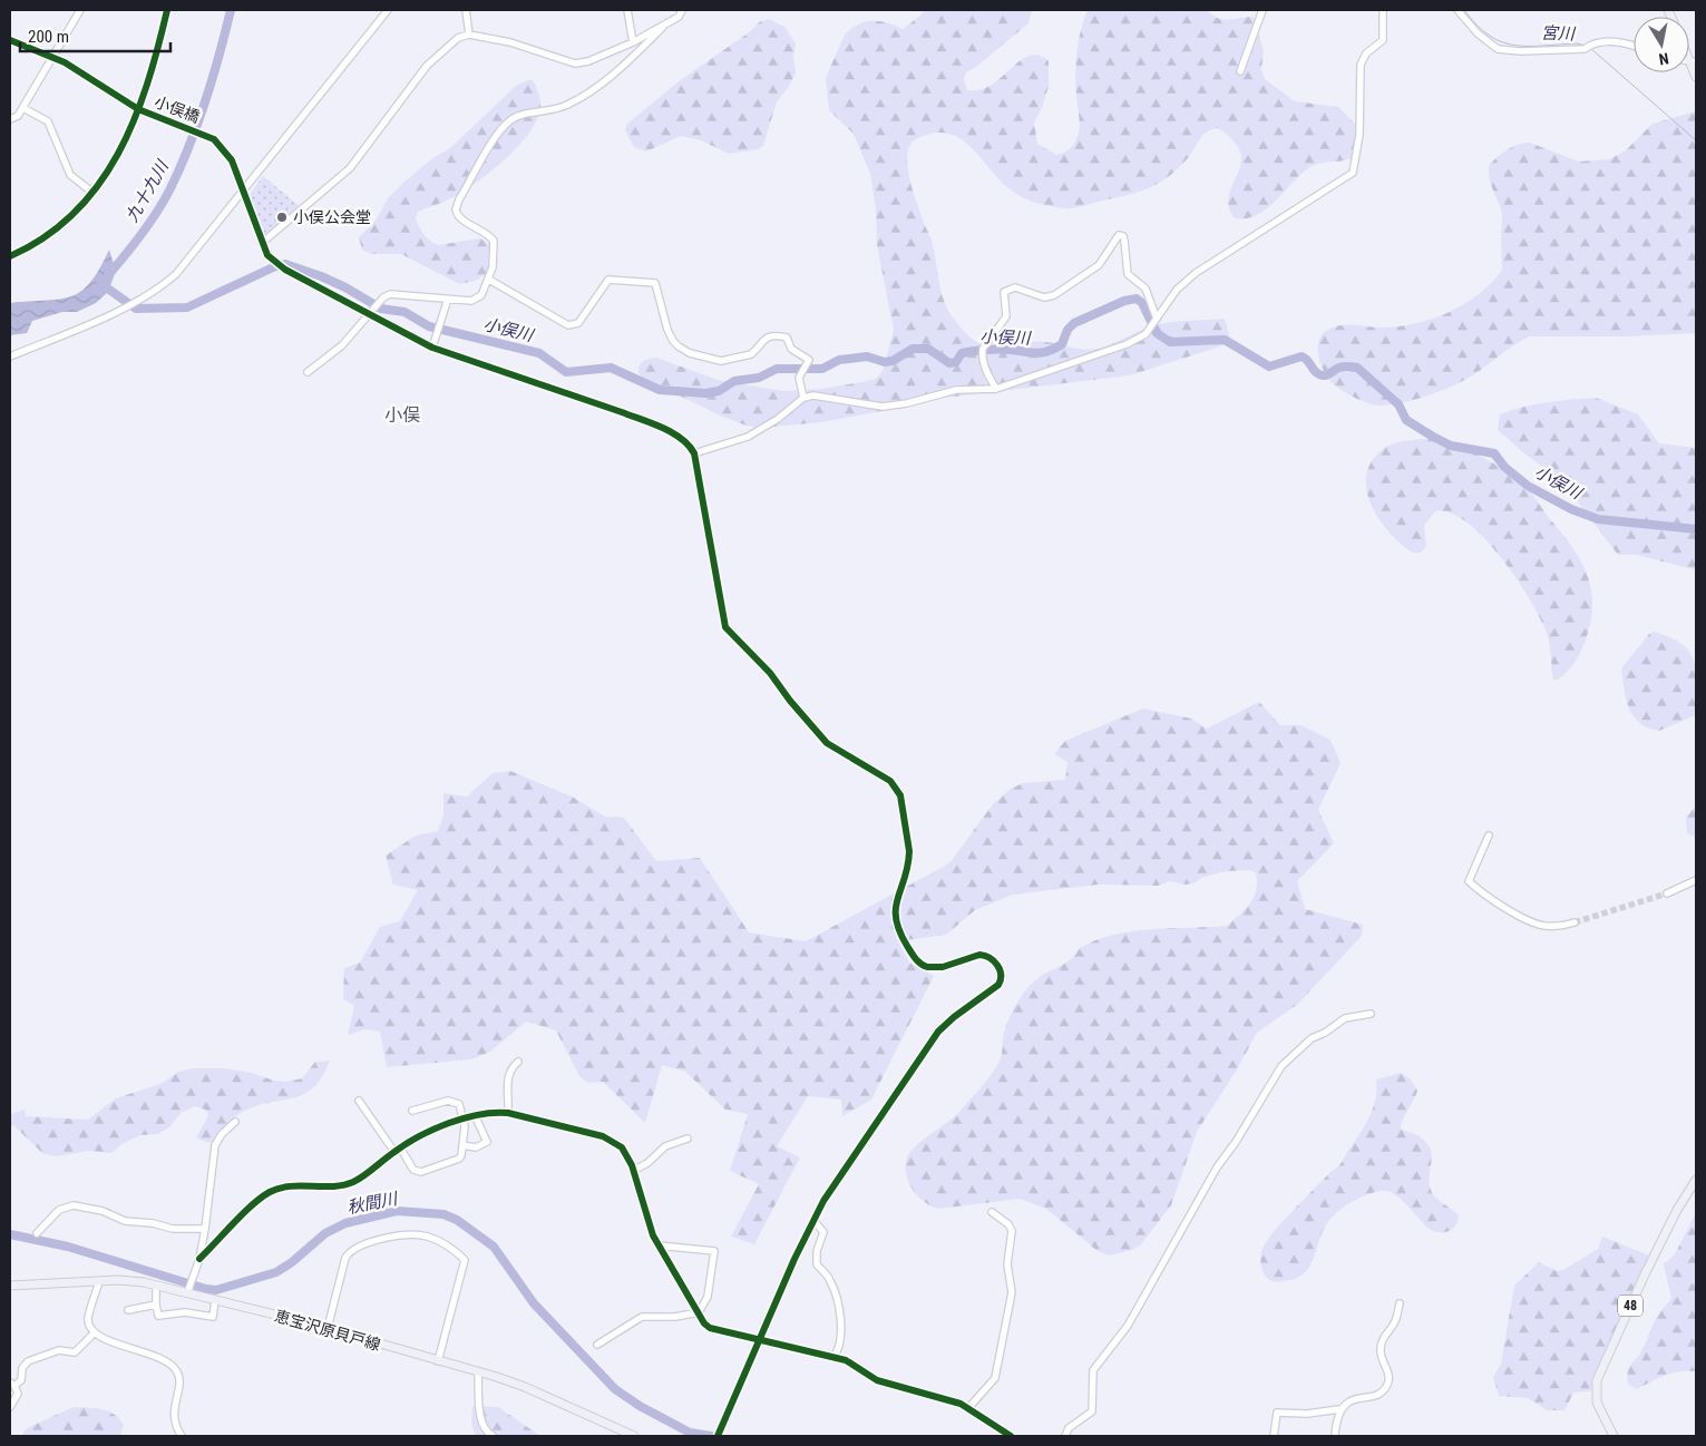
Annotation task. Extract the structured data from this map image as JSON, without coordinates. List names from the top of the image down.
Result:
{
  "streets": {
    "main road": ["48", "恵宝沢原貝戸線"],
    "street": ["小俣橋"]
  },
  "districts": ["小俣"],
  "water": [
    "宮川",
    "九十九川",
    "小俣川",
    "秋間川"
  ],
  "places": ["小俣公会堂"],
  "scale_bar": "200 m",
  "north": "bottom"
}
